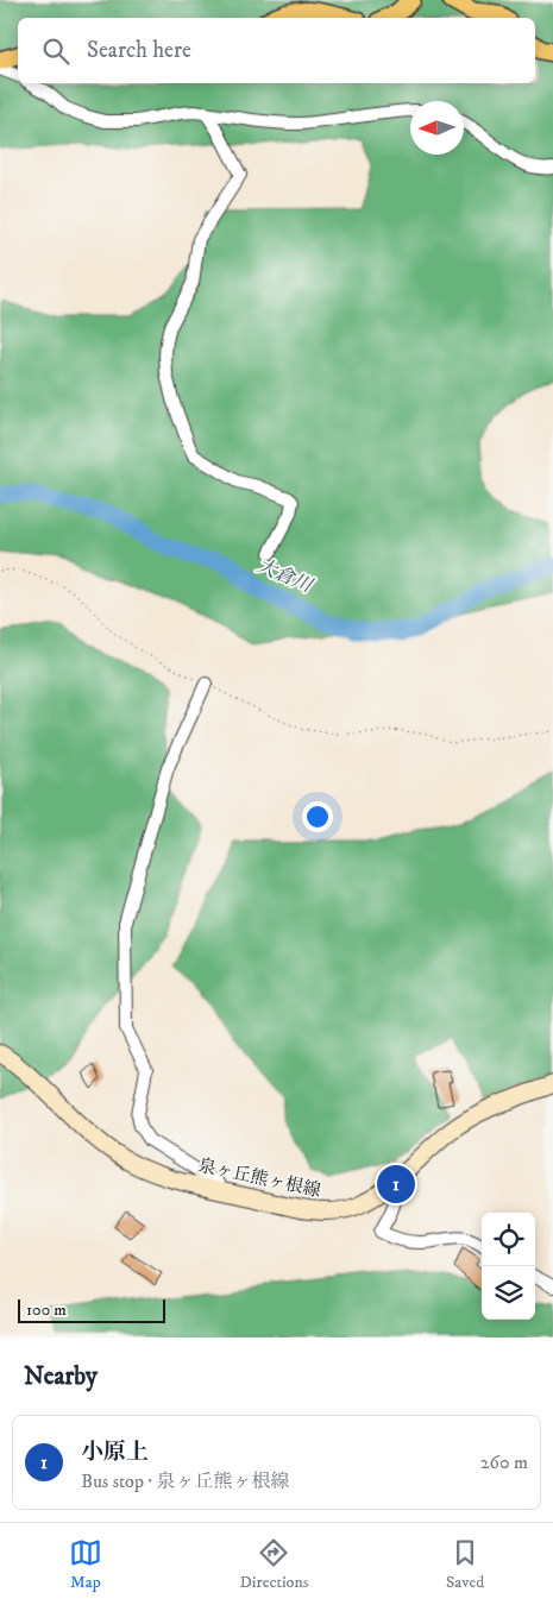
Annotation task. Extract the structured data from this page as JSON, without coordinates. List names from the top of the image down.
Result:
{
  "streets": {
    "main road": ["泉ヶ丘熊ヶ根線"]
  },
  "water": ["大倉川"],
  "scale_bar": "100 m",
  "north": "left",
  "page": {
    "search": "Search here",
    "pins": "1",
    "scale": "100 m",
    "heading": "Nearby",
    "list": [
      {
        "mark": "1",
        "name": "小原上",
        "note": "Bus stop · 泉ヶ丘熊ヶ根線",
        "value": "260 m"
      }
    ],
    "nav": ["Map", "Directions", "Saved"]
  }
}
